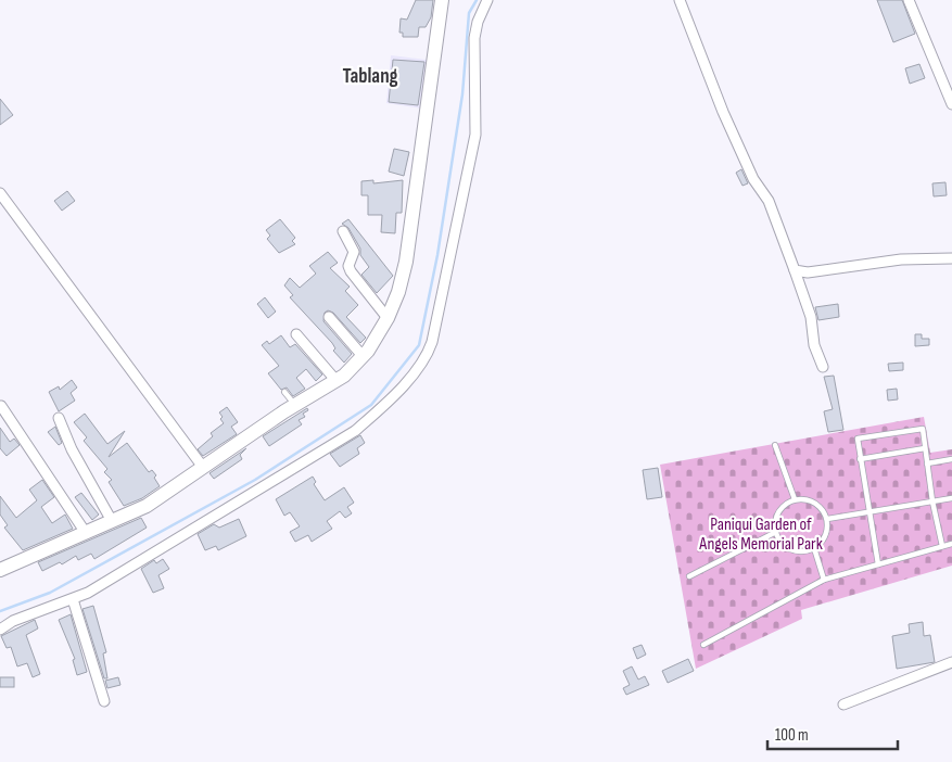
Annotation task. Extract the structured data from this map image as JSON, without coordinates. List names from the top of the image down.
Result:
{
  "districts": ["Tablang"],
  "parks": ["Paniqui Garden of Angels Memorial Park"],
  "scale_bar": "100 m"
}
